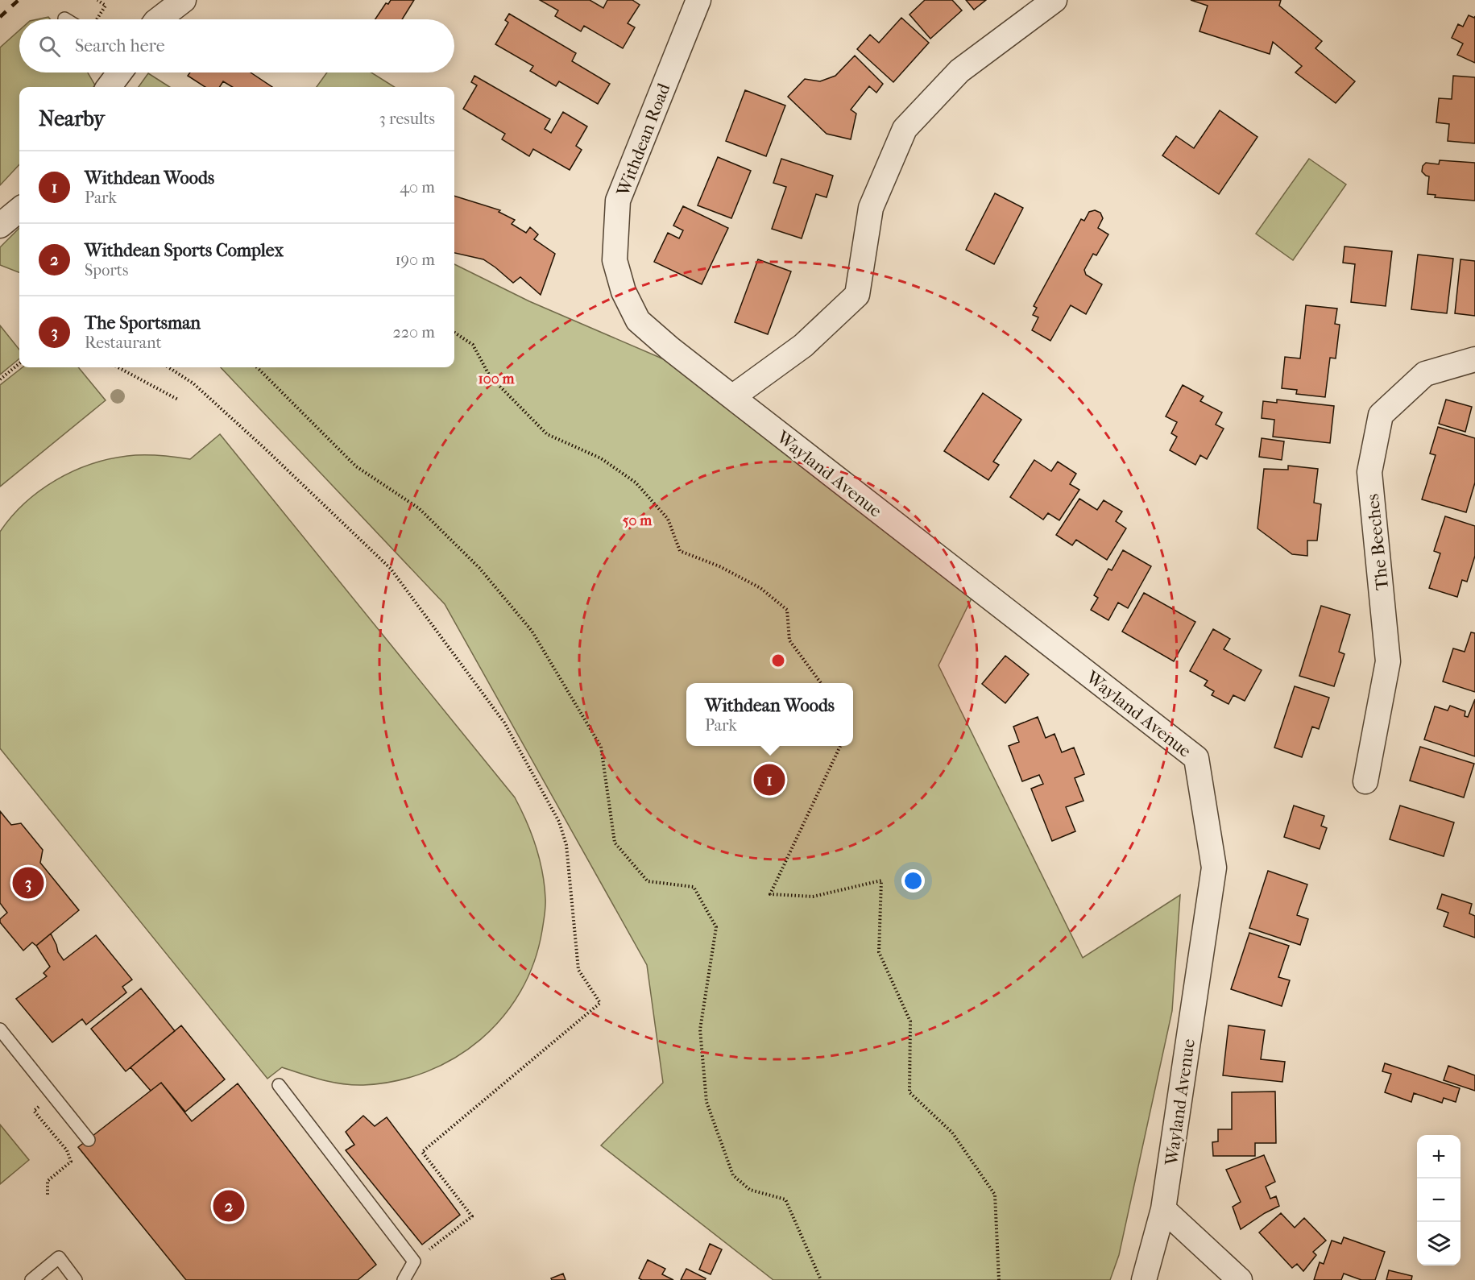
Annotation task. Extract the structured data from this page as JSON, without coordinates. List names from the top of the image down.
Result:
{
  "streets": {
    "street": ["Withdean Road", "Wayland Avenue", "The Beeches"]
  },
  "crossings": [
    ["Withdean Road", "Wayland Avenue"]
  ],
  "page": {
    "search": "Search here",
    "heading": ["Nearby", "3 results"],
    "list": [
      {
        "mark": "1",
        "name": "Withdean Woods",
        "note": "Park",
        "value": "40 m"
      },
      {
        "mark": "2",
        "name": "Withdean Sports Complex",
        "note": "Sports",
        "value": "190 m"
      },
      {
        "mark": "3",
        "name": "The Sportsman",
        "note": "Restaurant",
        "value": "220 m"
      }
    ],
    "popup": ["Withdean Woods", "Park"],
    "pins": ["1", "3", "2"],
    "map_buttons": ["+", "−"]
  },
  "rings": ["100 m", "50 m"]
}
